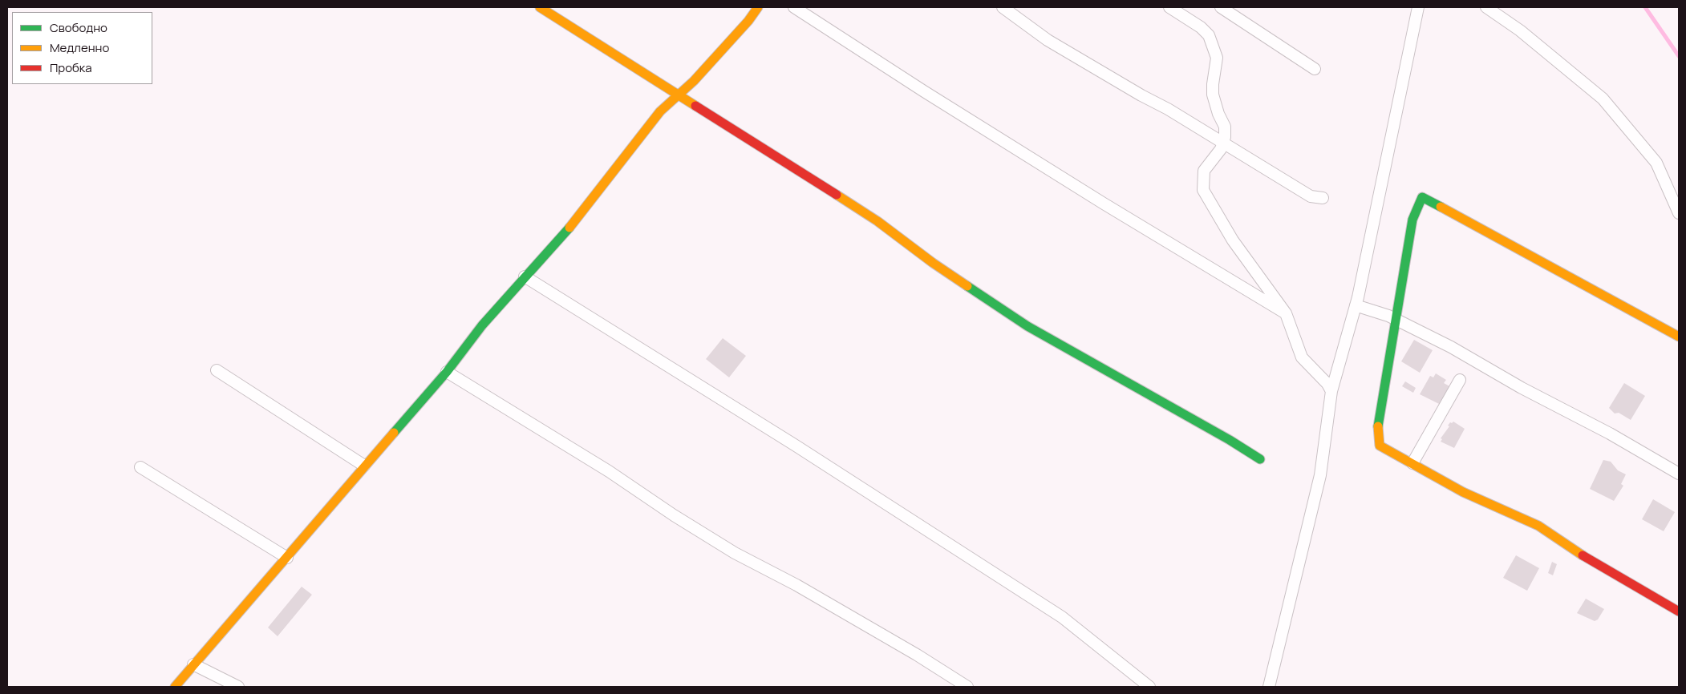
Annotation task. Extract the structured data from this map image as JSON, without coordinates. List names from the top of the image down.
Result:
{
  "legend": ["Свободно", "Медленно", "Пробка"]
}
